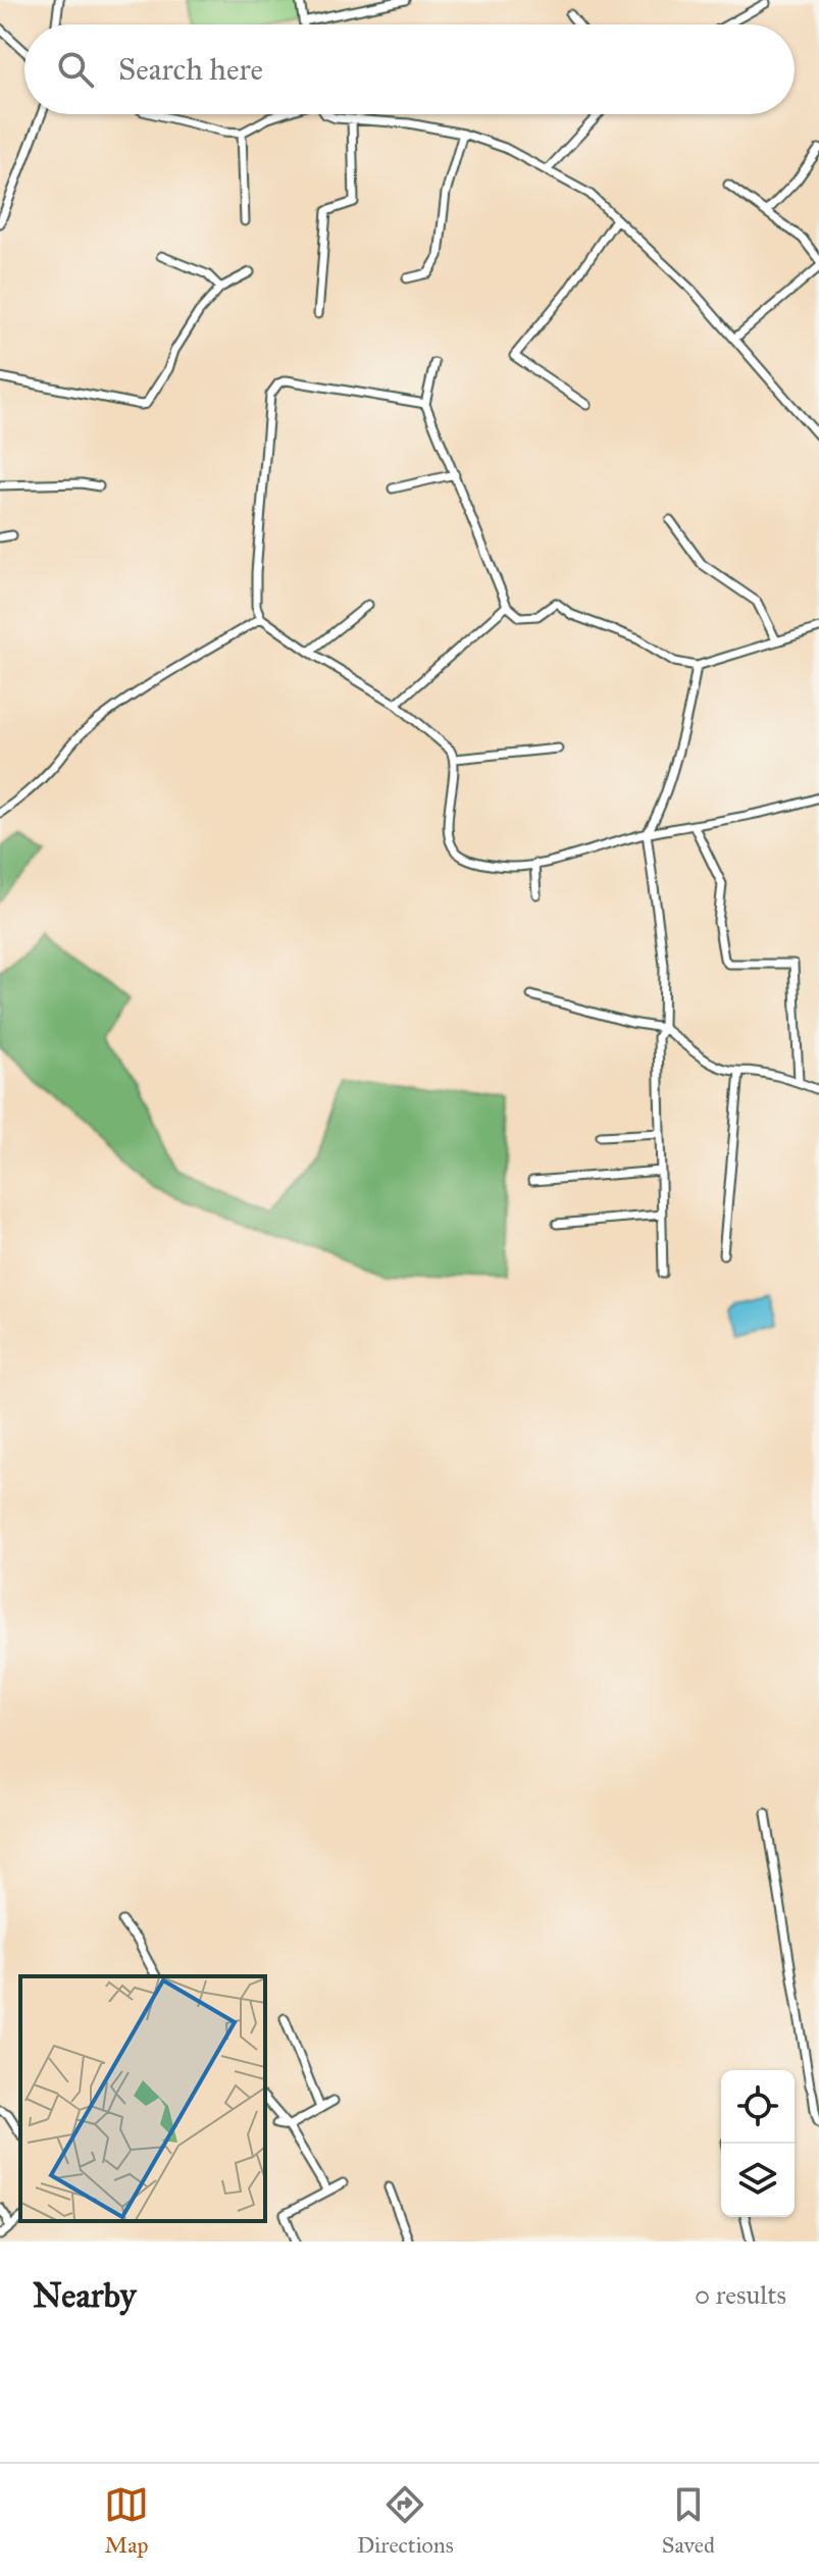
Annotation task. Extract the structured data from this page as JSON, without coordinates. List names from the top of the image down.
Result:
{
  "page": {
    "search": "Search here",
    "heading": ["Nearby", "0 results"],
    "nav": ["Map", "Directions", "Saved"]
  }
}
